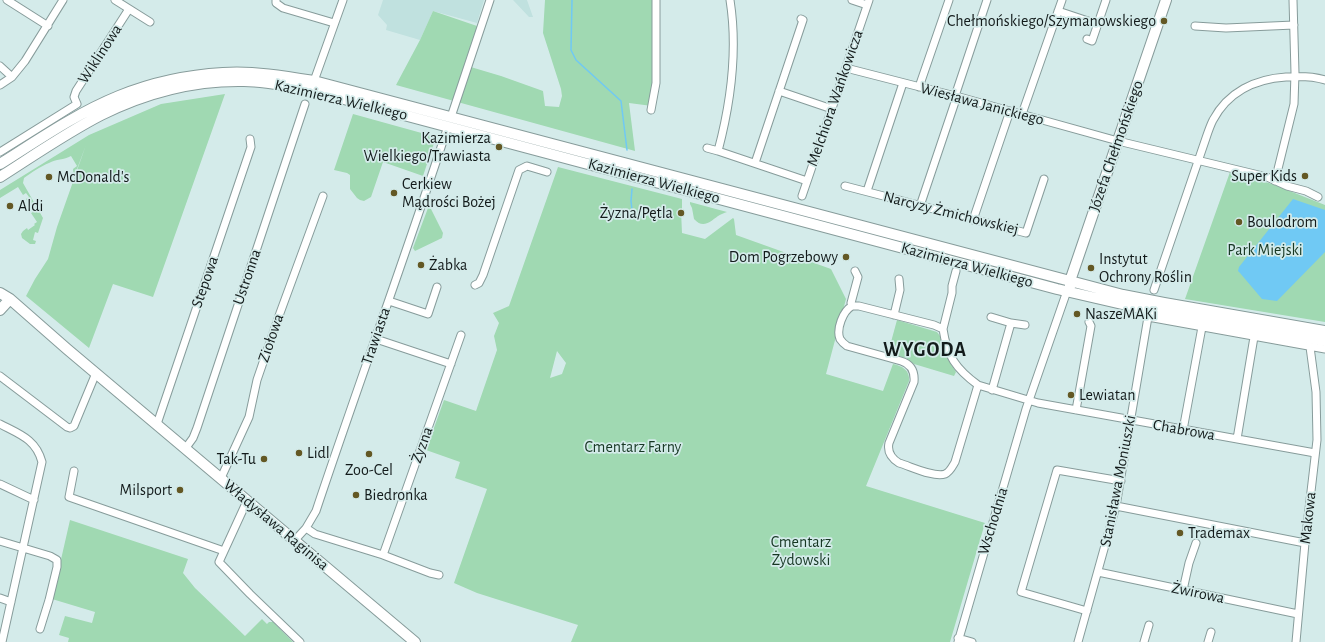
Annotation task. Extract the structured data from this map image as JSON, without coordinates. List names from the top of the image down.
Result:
{
  "streets": {
    "main road": ["Kazimierza Wielkiego", "Józefa Chełmońskiego", "Władysława Raginisa"],
    "street": [
      "Wiklinowa",
      "Melchiora Wańkowicza",
      "Wiesława Janickiego",
      "Narcyzy Żmichowskiej",
      "Ustronna",
      "Stepowa",
      "Trawiasta",
      "Ziołowa",
      "Chabrowa",
      "Żyzna",
      "Stanisława Moniuszki",
      "Makowa",
      "Wschodnia",
      "Żwirowa"
    ]
  },
  "crossings": [
    ["Melchiora Wańkowicza", "Wiesława Janickiego"],
    ["Kazimierza Wielkiego", "Józefa Chełmońskiego"],
    ["Kazimierza Wielkiego", "Trawiasta"],
    ["Wiesława Janickiego", "Józefa Chełmońskiego"],
    ["Józefa Chełmońskiego", "Chabrowa"],
    ["Józefa Chełmońskiego", "Wschodnia"],
    ["Ustronna", "Władysława Raginisa"],
    ["Stepowa", "Władysława Raginisa"],
    ["Trawiasta", "Władysława Raginisa"],
    ["Ziołowa", "Władysława Raginisa"],
    ["Chabrowa", "Stanisława Moniuszki"],
    ["Chabrowa", "Makowa"],
    ["Chabrowa", "Wschodnia"],
    ["Stanisława Moniuszki", "Żwirowa"],
    ["Makowa", "Żwirowa"]
  ],
  "districts": ["WYGODA"],
  "parks": ["Park Miejski", "Cmentarz Farny", "Cmentarz Żydowski"],
  "places": [
    "Chełmońskiego/Szymanowskiego",
    "Kazimierza Wielkiego/Trawiasta",
    "Super Kids",
    "McDonald's",
    "Cerkiew Mądrości Bożej",
    "Aldi",
    "Żyzna/Pętla",
    "Boulodrom",
    "Dom Pogrzebowy",
    "Żabka",
    "Instytut Ochrony Roślin",
    "NaszeMAKi",
    "Lewiatan",
    "Lidl",
    "Zoo-Cel",
    "Tak-Tu",
    "Milsport",
    "Biedronka",
    "Trademax"
  ]
}
